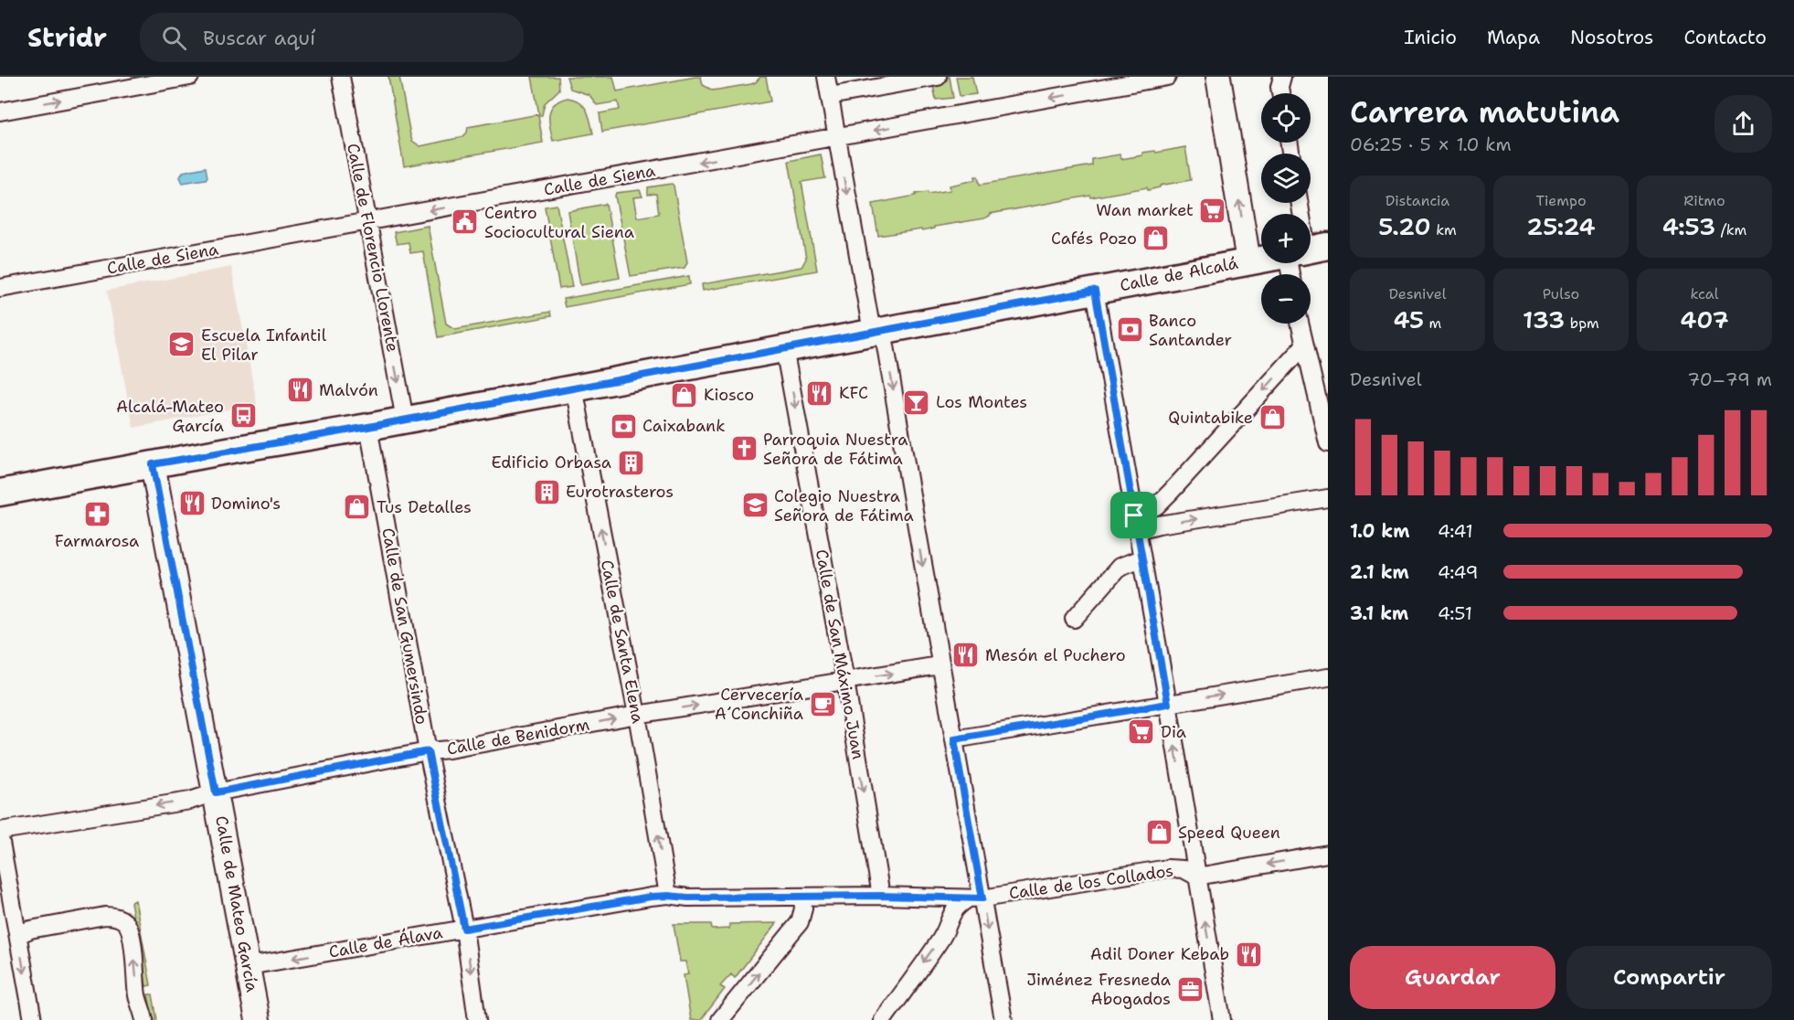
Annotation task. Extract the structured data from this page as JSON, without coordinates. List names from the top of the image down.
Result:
{
  "streets": {
    "main road": ["Calle de Alcalá", "Calle de Mateo García"],
    "street": [
      "Calle de Siena",
      "Calle de Florencio Llorente",
      "Calle de San Gumersindo",
      "Calle de Santa Elena",
      "Calle de San Máximo Juan",
      "Calle de Benidorm",
      "Calle de los Collados",
      "Calle de Álava"
    ]
  },
  "crossings": [
    ["Calle de Siena", "Calle de Florencio Llorente"],
    ["Calle de Florencio Llorente", "Calle de Alcalá"],
    ["Calle de Alcalá", "Calle de San Gumersindo"],
    ["Calle de Alcalá", "Calle de Santa Elena"],
    ["Calle de Alcalá", "Calle de San Máximo Juan"],
    ["Calle de Alcalá", "Calle de Mateo García"],
    ["Calle de San Gumersindo", "Calle de Benidorm"],
    ["Calle de San Gumersindo", "Calle de Álava"],
    ["Calle de Santa Elena", "Calle de Benidorm"],
    ["Calle de Santa Elena", "Calle de Álava"],
    ["Calle de San Máximo Juan", "Calle de Benidorm"],
    ["Calle de San Máximo Juan", "Calle de Álava"],
    ["Calle de Benidorm", "Calle de Mateo García"],
    ["Calle de los Collados", "Calle de Álava"],
    ["Calle de Mateo García", "Calle de Álava"]
  ],
  "one_way": [
    "Calle de Siena",
    "Calle de Florencio Llorente",
    "Calle de Santa Elena",
    "Calle de los Collados"
  ],
  "places": {
    "supermarket": ["Wan market", "Dia"],
    "public building": ["Centro Sociocultural Siena"],
    "shop": [
      "Cafés Pozo",
      "Kiosco",
      "Quintabike",
      "Tus Detalles",
      "Speed Queen"
    ],
    "bank": ["Banco Santander", "Caixabank"],
    "school or university": ["Escuela Infantil El Pilar", "Colegio Nuestra Señora de Fátima"],
    "restaurant": [
      "Malvón",
      "KFC",
      "Domino's",
      "Mesón el Puchero",
      "Adil Doner Kebab"
    ],
    "bar": ["Los Montes"],
    "bus stop": ["Alcalá-Mateo García"],
    "church": ["Parroquia Nuestra Señora de Fátima"],
    "building": ["Edificio Orbasa", "Eurotrasteros"],
    "pharmacy": ["Farmarosa"],
    "cafe": ["Cervecería A´Conchiña"],
    "office": ["Jiménez Fresneda Abogados"]
  },
  "page": {
    "header": "Stridr",
    "search": "Buscar aquí",
    "nav": [
      "Inicio",
      "Mapa",
      "Nosotros",
      "Contacto"
    ],
    "heading": ["Carrera matutina", "06:25 · 5 × 1.0 km"],
    "map_buttons": ["+", "−"],
    "stats": [
      ["Distancia", "5.20 km"],
      ["Tiempo", "25:24"],
      ["Ritmo", "4:53 /km"],
      ["Desnivel", "45 m"],
      ["Pulso", "133 bpm"],
      ["kcal", "407"]
    ],
    "chart": ["Desnivel", "70–79 m"],
    "list": [
      {
        "name": "1.0 km",
        "note": "4:41"
      },
      {
        "name": "2.1 km",
        "note": "4:49"
      },
      {
        "name": "3.1 km",
        "note": "4:51"
      }
    ],
    "buttons": ["Guardar", "Compartir"]
  }
}
